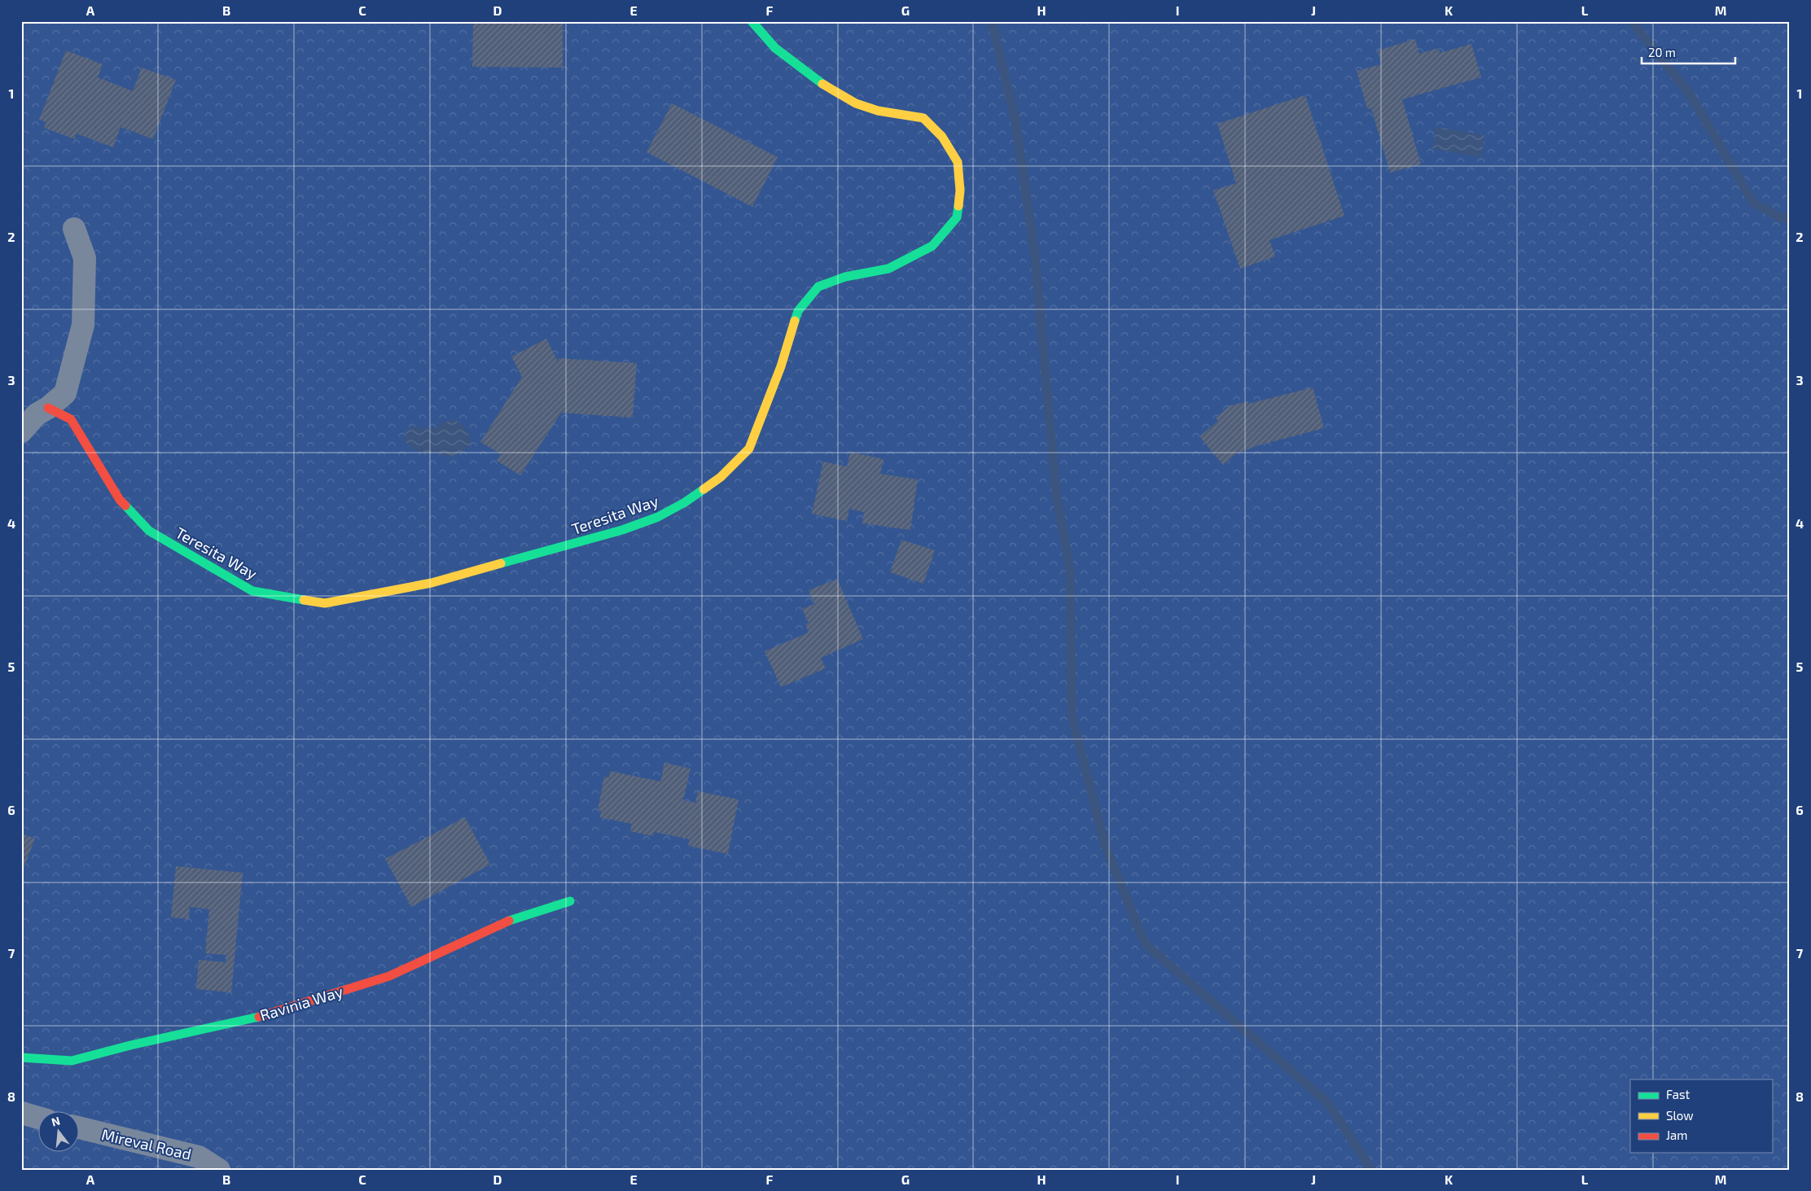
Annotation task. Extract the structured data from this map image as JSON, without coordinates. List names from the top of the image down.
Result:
{
  "streets": {
    "street": ["Teresita Way", "Ravinia Way", "Mireval Road"]
  },
  "legend": ["Fast", "Slow", "Jam"],
  "scale_bar": "20 m",
  "north": "top",
  "grid": {
    "columns": [
      "A",
      "B",
      "C",
      "D",
      "E",
      "F",
      "G",
      "H",
      "I",
      "J",
      "K",
      "L",
      "M"
    ],
    "rows": [
      "1",
      "2",
      "3",
      "4",
      "5",
      "6",
      "7",
      "8"
    ]
  }
}
